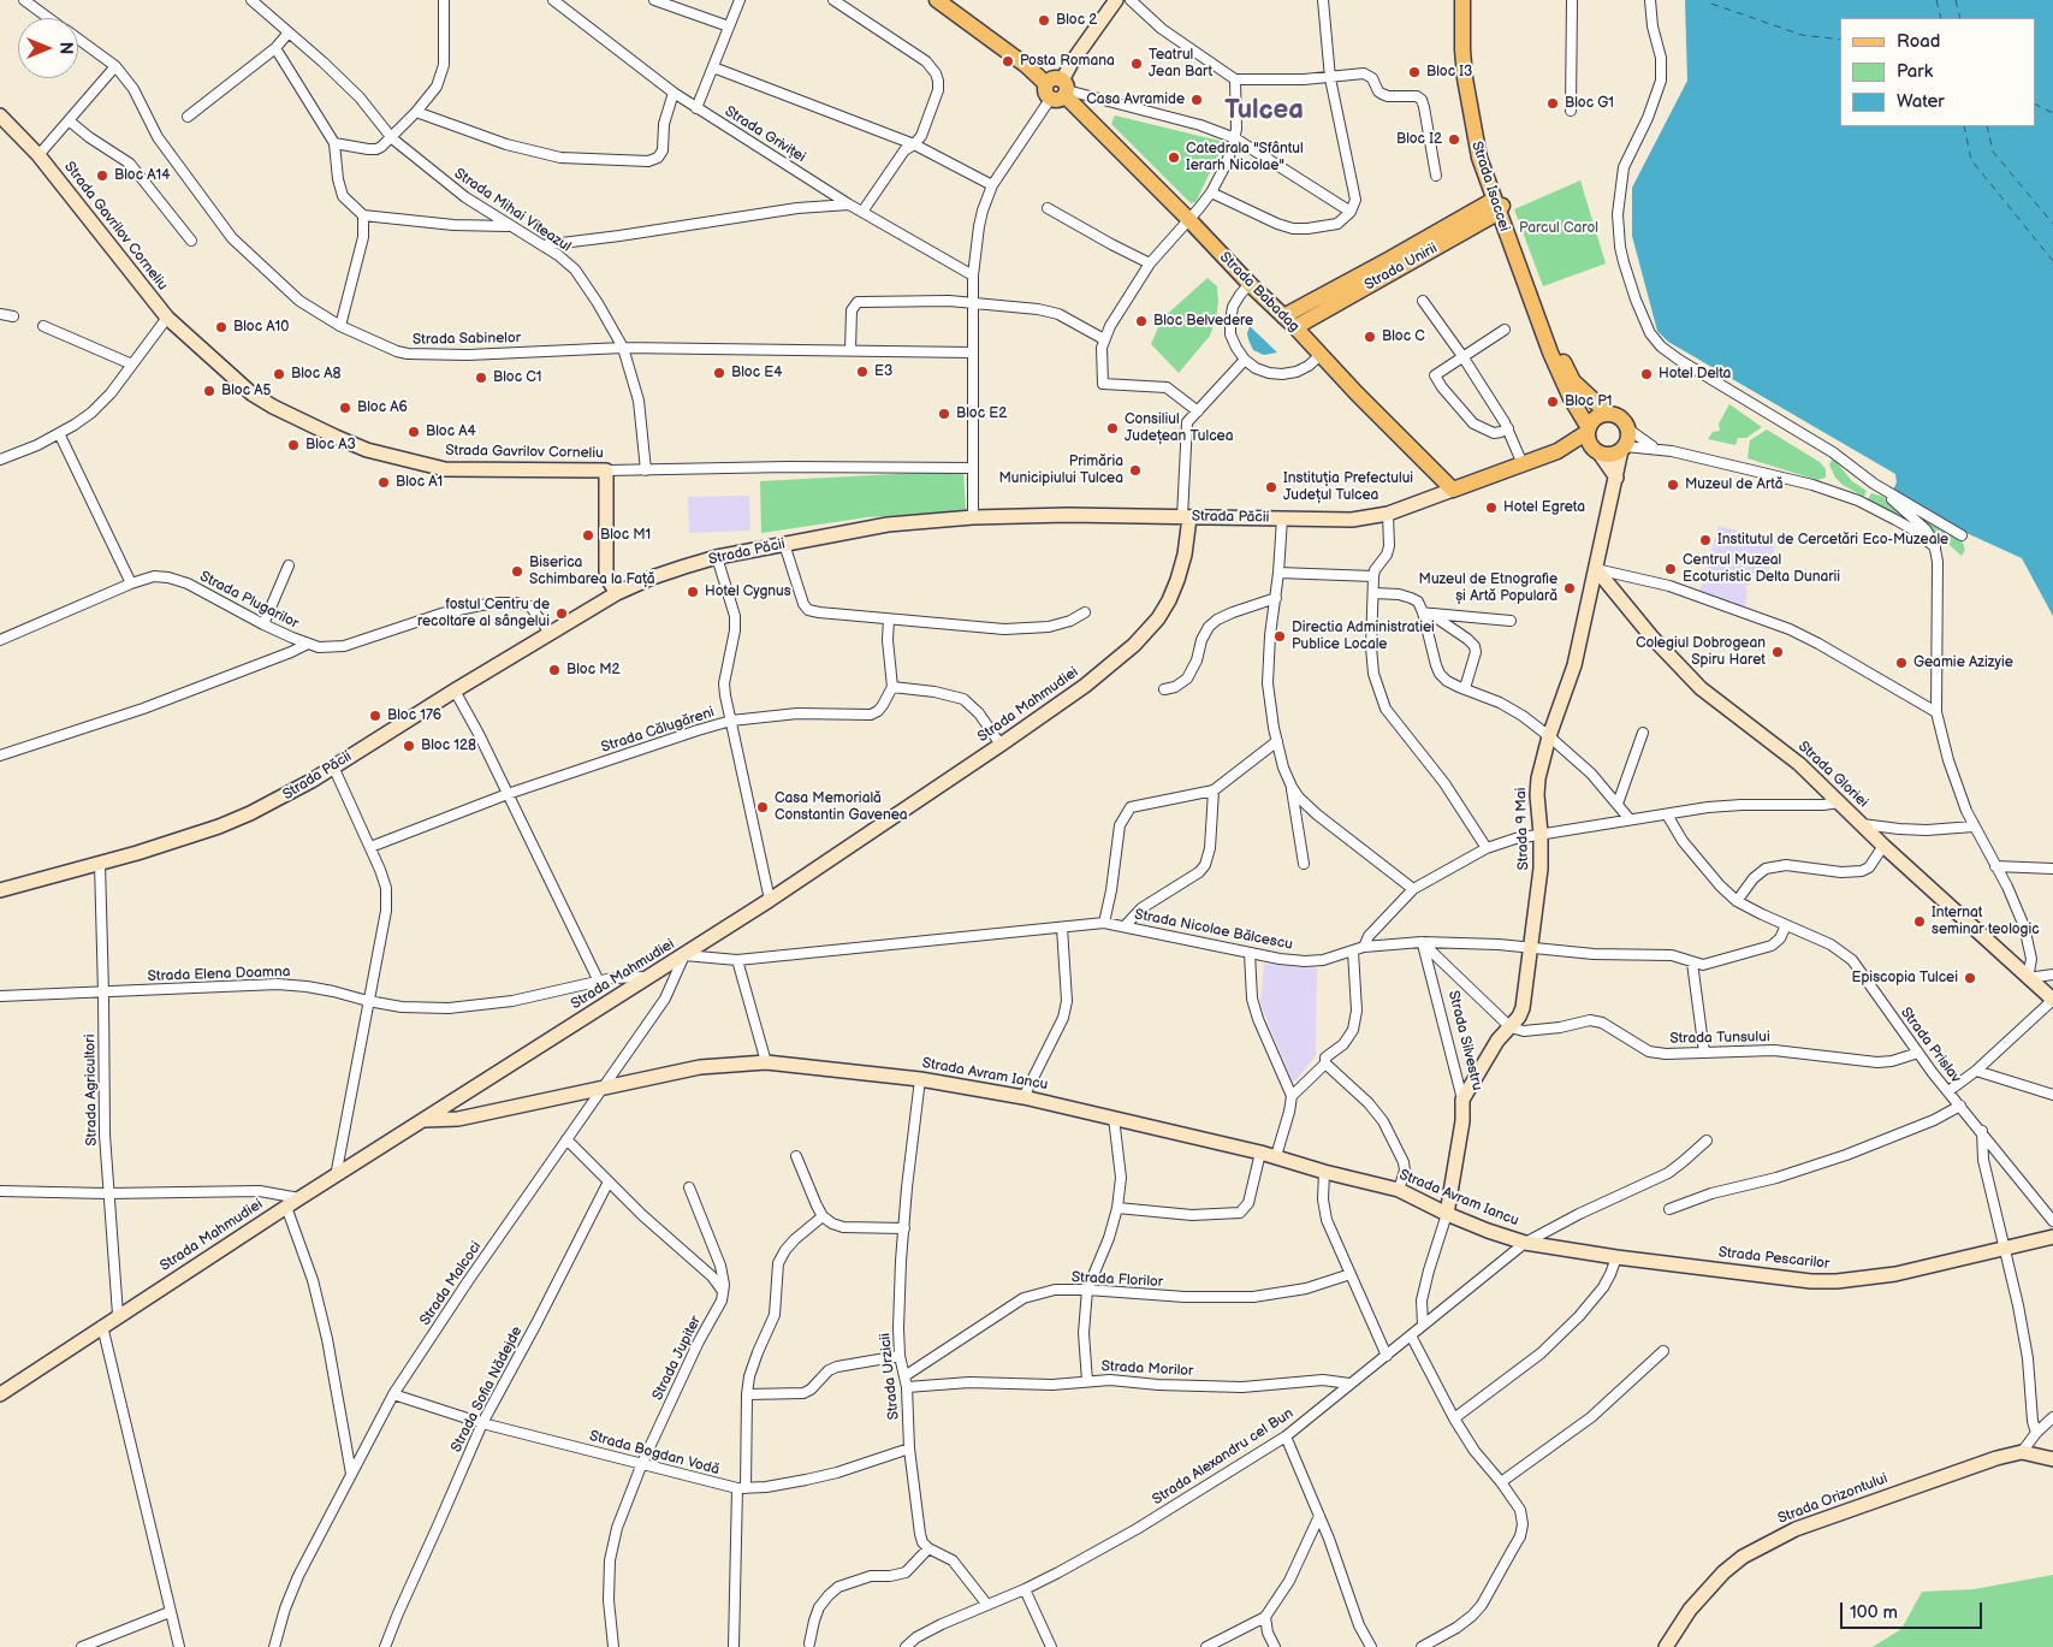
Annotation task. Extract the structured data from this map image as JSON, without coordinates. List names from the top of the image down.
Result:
{
  "streets": {
    "main road": [
      "Strada Isaccei",
      "Strada Unirii",
      "Strada Babadag",
      "Strada Păcii"
    ],
    "street": [
      "Strada Griviței",
      "Strada Mihai Viteazul",
      "Strada Gavrilov Corneliu",
      "Strada Sabinelor",
      "Strada Plugarilor",
      "Strada Mahmudiei",
      "Strada Călugăreni",
      "Strada Gloriei",
      "Strada 9 Mai",
      "Strada Nicolae Bălcescu",
      "Strada Elena Doamna",
      "Strada Tunsului",
      "Strada Silvestru",
      "Strada Prislav",
      "Strada Avram Iancu",
      "Strada Agricultori",
      "Strada Pescarilor",
      "Strada Florilor",
      "Strada Malcoci",
      "Strada Jupiter",
      "Strada Morilor",
      "Strada Urzicii",
      "Strada Sofia Nădejde",
      "Strada Bogdan Vodă",
      "Strada Alexandru cel Bun",
      "Strada Orizontului"
    ]
  },
  "crossings": [
    ["Strada Isaccei", "Strada Unirii"],
    ["Strada Isaccei", "Strada Păcii"],
    ["Strada Isaccei", "Strada 9 Mai"],
    ["Strada Mihai Viteazul", "Strada Gavrilov Corneliu"],
    ["Strada Mihai Viteazul", "Strada Sabinelor"],
    ["Strada Unirii", "Strada Babadag"],
    ["Strada Babadag", "Strada Păcii"],
    ["Strada Păcii", "Strada Plugarilor"],
    ["Strada Păcii", "Strada Mahmudiei"],
    ["Strada Păcii", "Strada 9 Mai"],
    ["Strada Păcii", "Strada Agricultori"],
    ["Strada Mahmudiei", "Strada Nicolae Bălcescu"],
    ["Strada Mahmudiei", "Strada Elena Doamna"],
    ["Strada Mahmudiei", "Strada Avram Iancu"],
    ["Strada Mahmudiei", "Strada Agricultori"],
    ["Strada Mahmudiei", "Strada Malcoci"],
    ["Strada Gloriei", "Strada 9 Mai"],
    ["Strada 9 Mai", "Strada Tunsului"],
    ["Strada 9 Mai", "Strada Silvestru"],
    ["Strada Nicolae Bălcescu", "Strada Malcoci"],
    ["Strada Elena Doamna", "Strada Agricultori"],
    ["Strada Tunsului", "Strada Prislav"],
    ["Strada Silvestru", "Strada Avram Iancu"],
    ["Strada Silvestru", "Strada Alexandru cel Bun"],
    ["Strada Avram Iancu", "Strada Pescarilor"],
    ["Strada Avram Iancu", "Strada Malcoci"],
    ["Strada Avram Iancu", "Strada Urzicii"],
    ["Strada Avram Iancu", "Strada Alexandru cel Bun"],
    ["Strada Pescarilor", "Strada Alexandru cel Bun"],
    ["Strada Florilor", "Strada Urzicii"],
    ["Strada Malcoci", "Strada Bogdan Vodă"],
    ["Strada Jupiter", "Strada Bogdan Vodă"],
    ["Strada Morilor", "Strada Urzicii"],
    ["Strada Morilor", "Strada Alexandru cel Bun"],
    ["Strada Urzicii", "Strada Bogdan Vodă"],
    ["Strada Sofia Nădejde", "Strada Bogdan Vodă"]
  ],
  "districts": ["Tulcea"],
  "parks": ["Parcul Carol"],
  "places": [
    "Bloc 2",
    "Posta Romana",
    "Teatrul Jean Bart",
    "Bloc I3",
    "Casa Avramide",
    "Bloc G1",
    "Bloc I2",
    "Catedrala \"Sfântul Ierarh Nicolae\"",
    "Bloc A14",
    "Bloc Belvedere",
    "Bloc A10",
    "Bloc C",
    "E3",
    "Bloc E4",
    "Bloc A8",
    "Hotel Delta",
    "Bloc C1",
    "Bloc A5",
    "Bloc P1",
    "Bloc A6",
    "Bloc E2",
    "Consiliul Județean Tulcea",
    "Bloc A4",
    "Bloc A3",
    "Primăria Municipiului Tulcea",
    "Bloc A1",
    "Muzeul de Artă",
    "Instituția Prefectului Județul Tulcea",
    "Hotel Egreta",
    "Bloc M1",
    "Institutul de Cercetări Eco-Muzeale",
    "Centrul Muzeal Ecoturistic Delta Dunarii",
    "Biserica Schimbarea la Față",
    "Muzeul de Etnografie și Artă Populară",
    "Hotel Cygnus",
    "fostul Centru de recoltare al sângelui",
    "Directia Administratiei Publice Locale",
    "Colegiul Dobrogean Spiru Haret",
    "Geamie Azizyie",
    "Bloc M2",
    "Bloc 176",
    "Bloc 128",
    "Casa Memorială Constantin Gavenea",
    "Internat seminar teologic",
    "Episcopia Tulcei"
  ],
  "legend": ["Road", "Park", "Water"],
  "scale_bar": "100 m",
  "north": "right"
}
